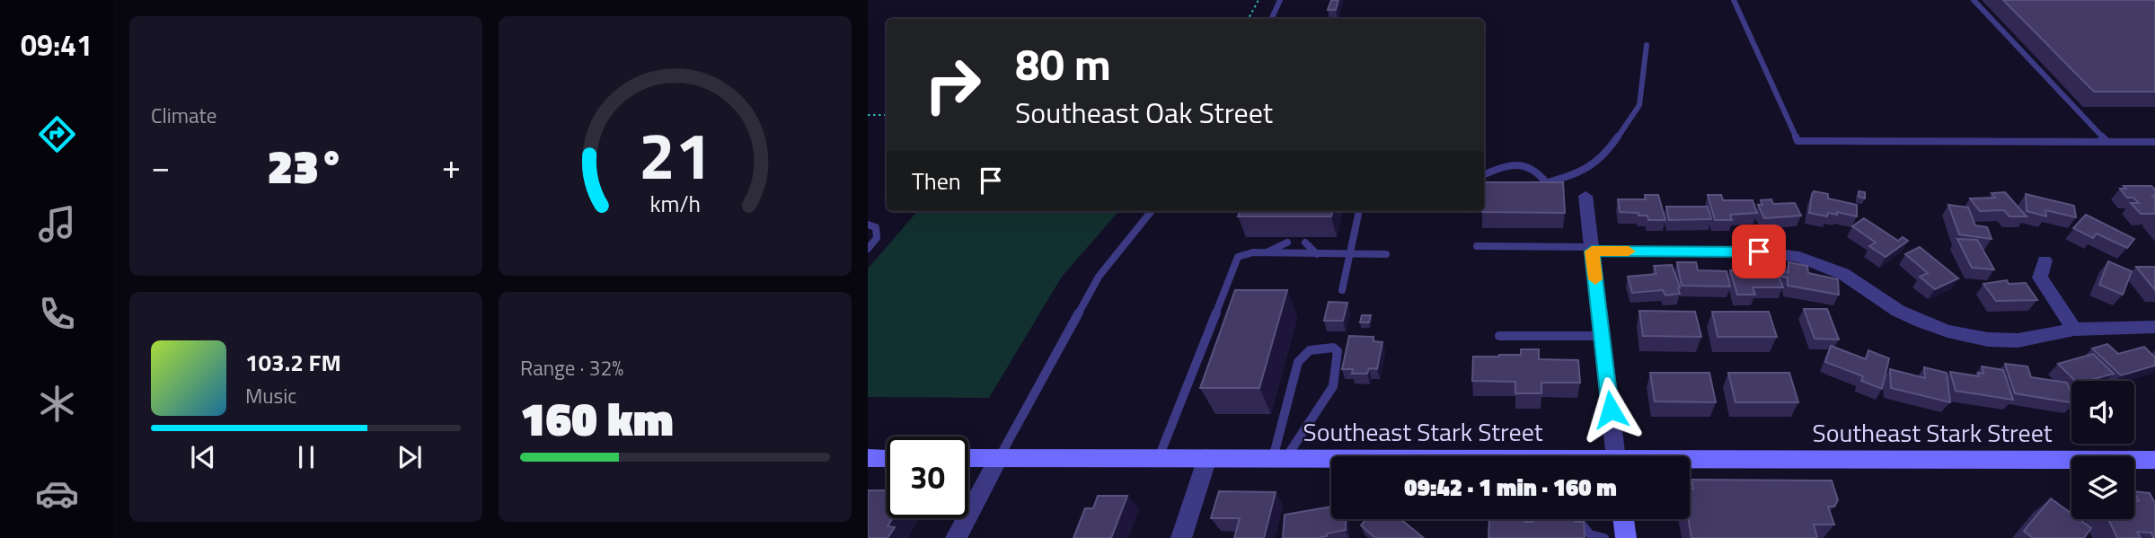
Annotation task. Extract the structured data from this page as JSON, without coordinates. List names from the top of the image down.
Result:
{
  "streets": {
    "main road": ["Southeast Stark Street"]
  },
  "page": {
    "tabs": "09:41",
    "tile": [
      "Climate",
      ["Range · 32%", "160 km"]
    ],
    "turn": ["80 m", "Southeast Oak Street"],
    "heat": ["−", "23°", "+"],
    "then": "Then",
    "song": ["103.2 FM", "Music"],
    "limit": "30",
    "trip": "09:42 · 1 min · 160 m",
    "gauge": ["21", "km/h"]
  }
}
